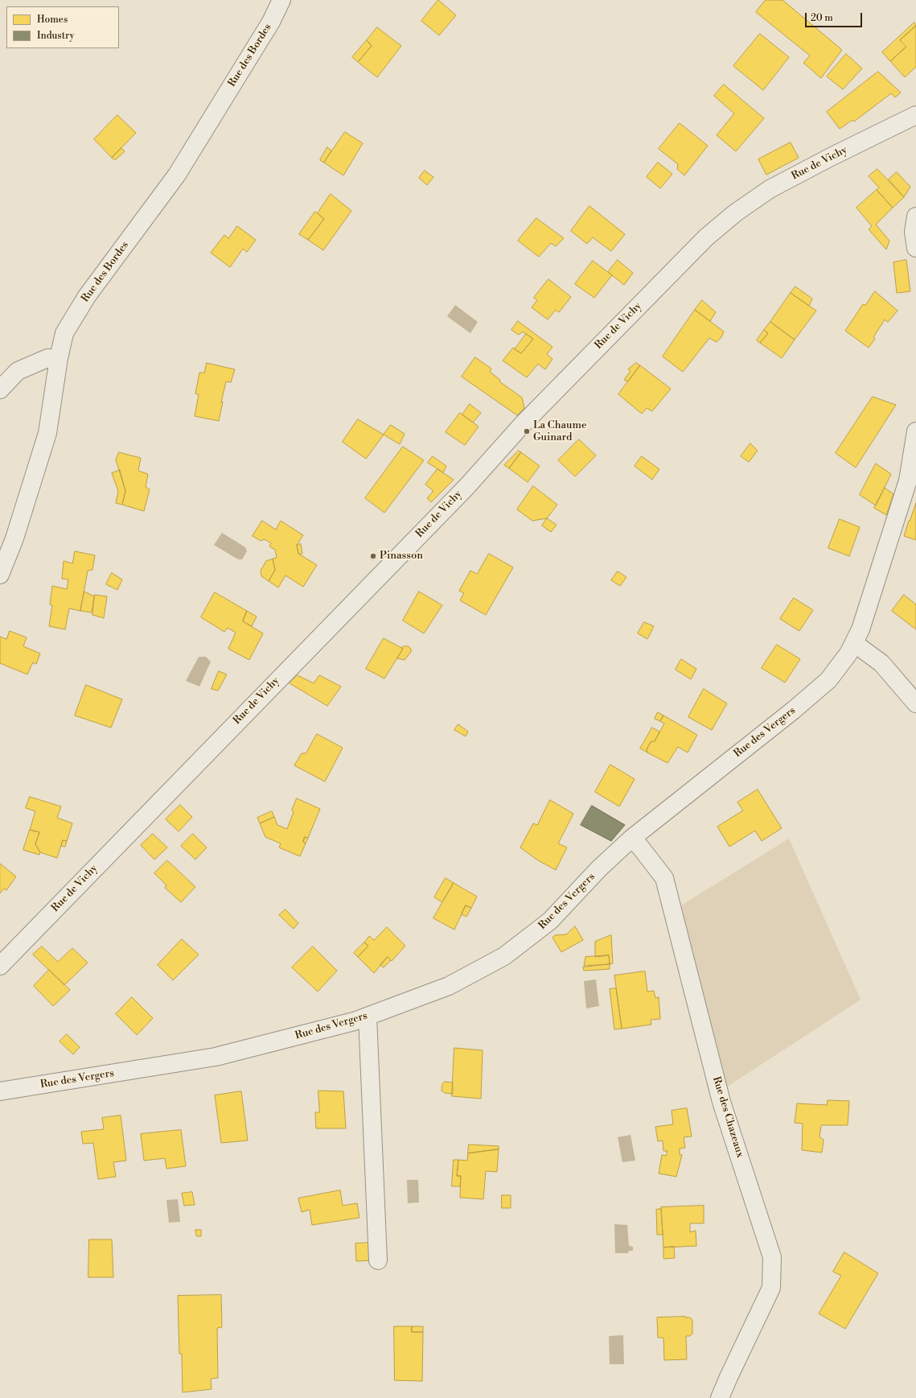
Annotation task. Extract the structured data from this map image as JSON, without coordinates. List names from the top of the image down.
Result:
{
  "streets": {
    "street": [
      "Rue des Bordes",
      "Rue de Vichy",
      "Rue des Vergers",
      "Rue des Chazeaux"
    ]
  },
  "crossings": [
    ["Rue des Vergers", "Rue des Chazeaux"]
  ],
  "places": ["La Chaume Guinard", "Pinasson"],
  "legend": ["Homes", "Industry"],
  "scale_bar": "20 m"
}
